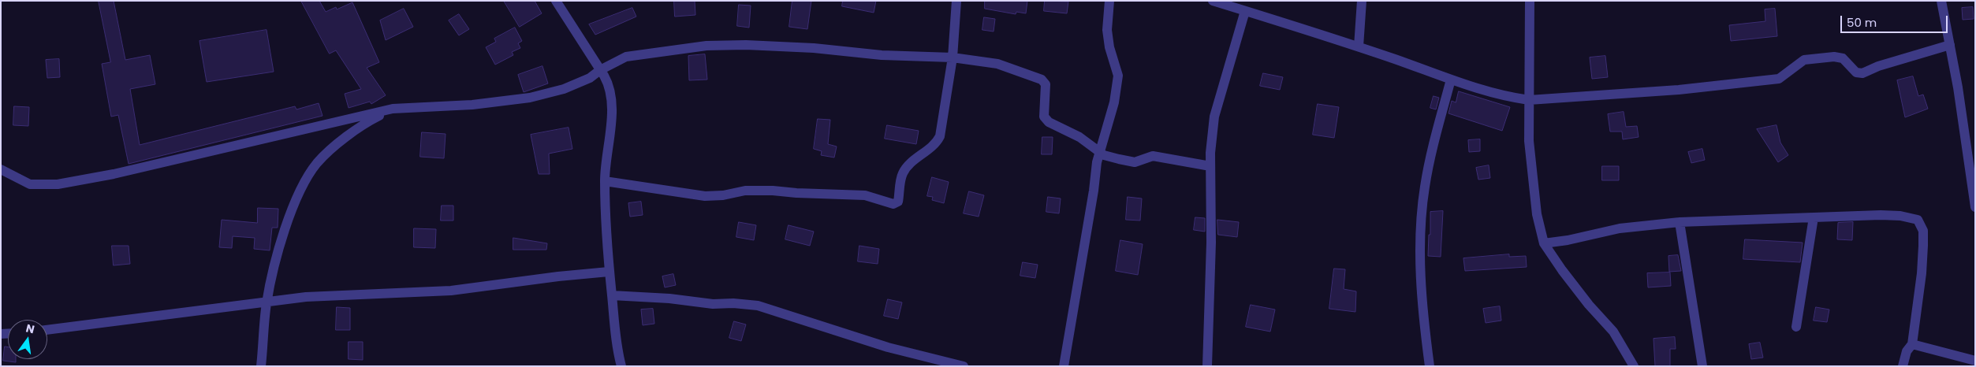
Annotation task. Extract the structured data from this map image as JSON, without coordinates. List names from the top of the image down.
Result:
{
  "scale_bar": "50 m",
  "north": "top"
}
